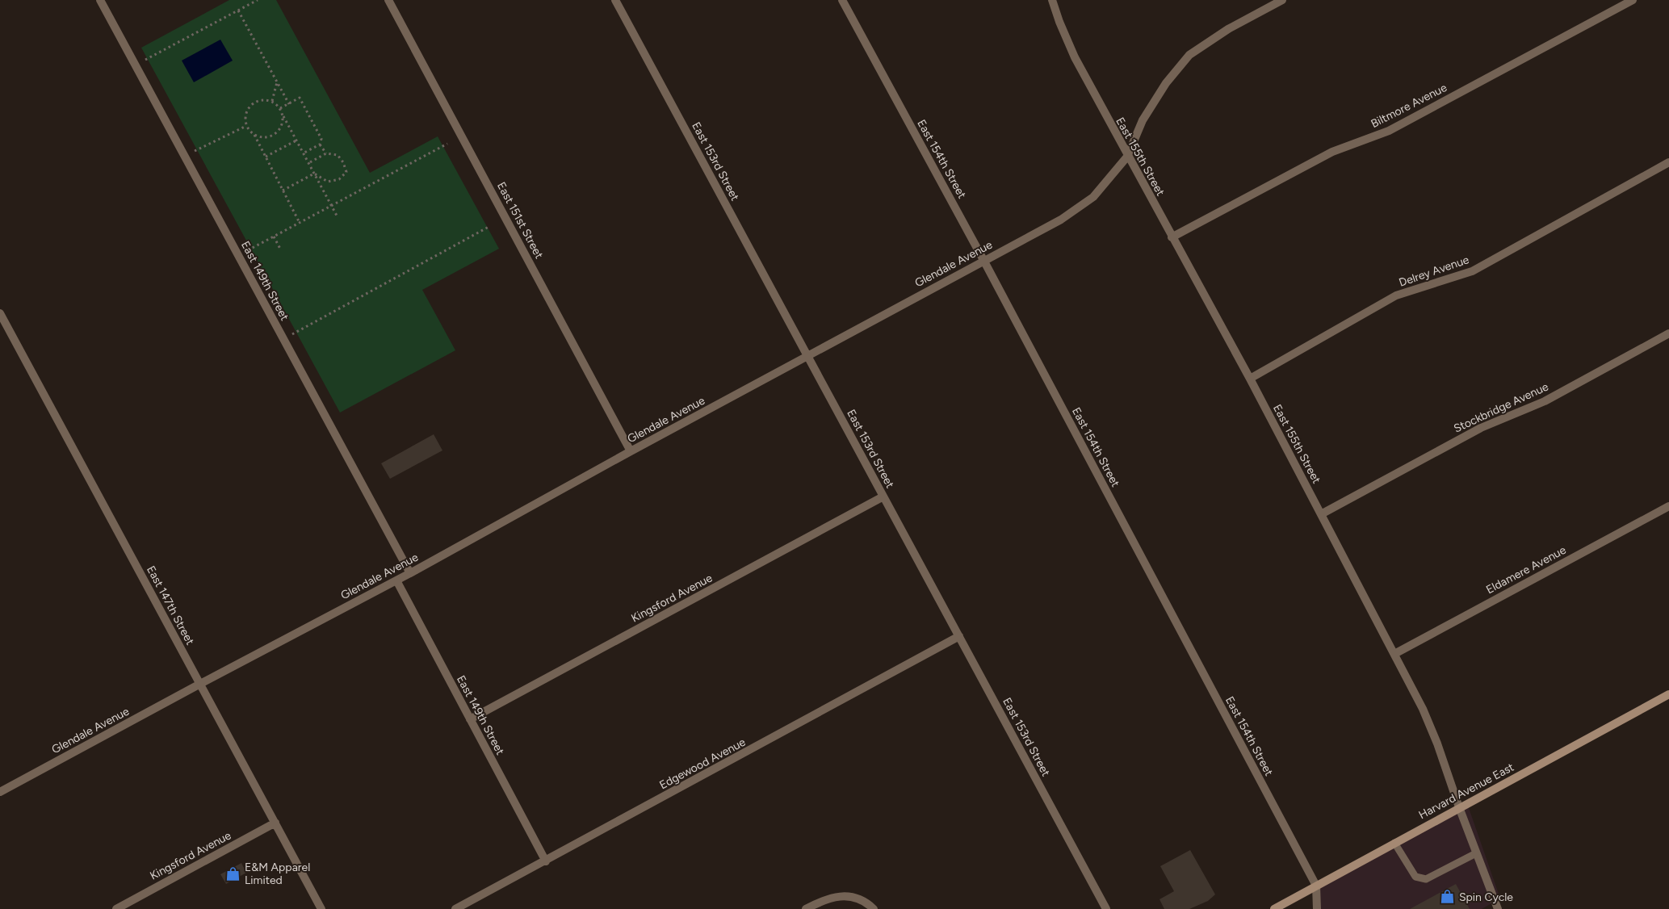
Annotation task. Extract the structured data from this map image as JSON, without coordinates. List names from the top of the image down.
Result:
{
  "streets": {
    "main road": ["Harvard Avenue East"],
    "street": [
      "Biltmore Avenue",
      "East 155th Street",
      "East 154th Street",
      "East 153rd Street",
      "East 151st Street",
      "Glendale Avenue",
      "Delrey Avenue",
      "East 149th Street",
      "Stockbridge Avenue",
      "Eldamere Avenue",
      "Kingsford Avenue",
      "East 147th Street",
      "Edgewood Avenue"
    ]
  },
  "crossings": [
    ["Biltmore Avenue", "East 155th Street"],
    ["East 155th Street", "Glendale Avenue"],
    ["East 155th Street", "Delrey Avenue"],
    ["East 155th Street", "Stockbridge Avenue"],
    ["East 155th Street", "Eldamere Avenue"],
    ["East 155th Street", "Harvard Avenue East"],
    ["East 154th Street", "Glendale Avenue"],
    ["East 154th Street", "Harvard Avenue East"],
    ["East 153rd Street", "Glendale Avenue"],
    ["East 153rd Street", "Kingsford Avenue"],
    ["East 153rd Street", "Edgewood Avenue"],
    ["East 151st Street", "Glendale Avenue"],
    ["Glendale Avenue", "East 149th Street"],
    ["Glendale Avenue", "East 147th Street"],
    ["East 149th Street", "Kingsford Avenue"],
    ["East 149th Street", "Edgewood Avenue"],
    ["Kingsford Avenue", "East 147th Street"]
  ],
  "places": {
    "shop": ["E&M Apparel Limited", "Spin Cycle"]
  }
}
